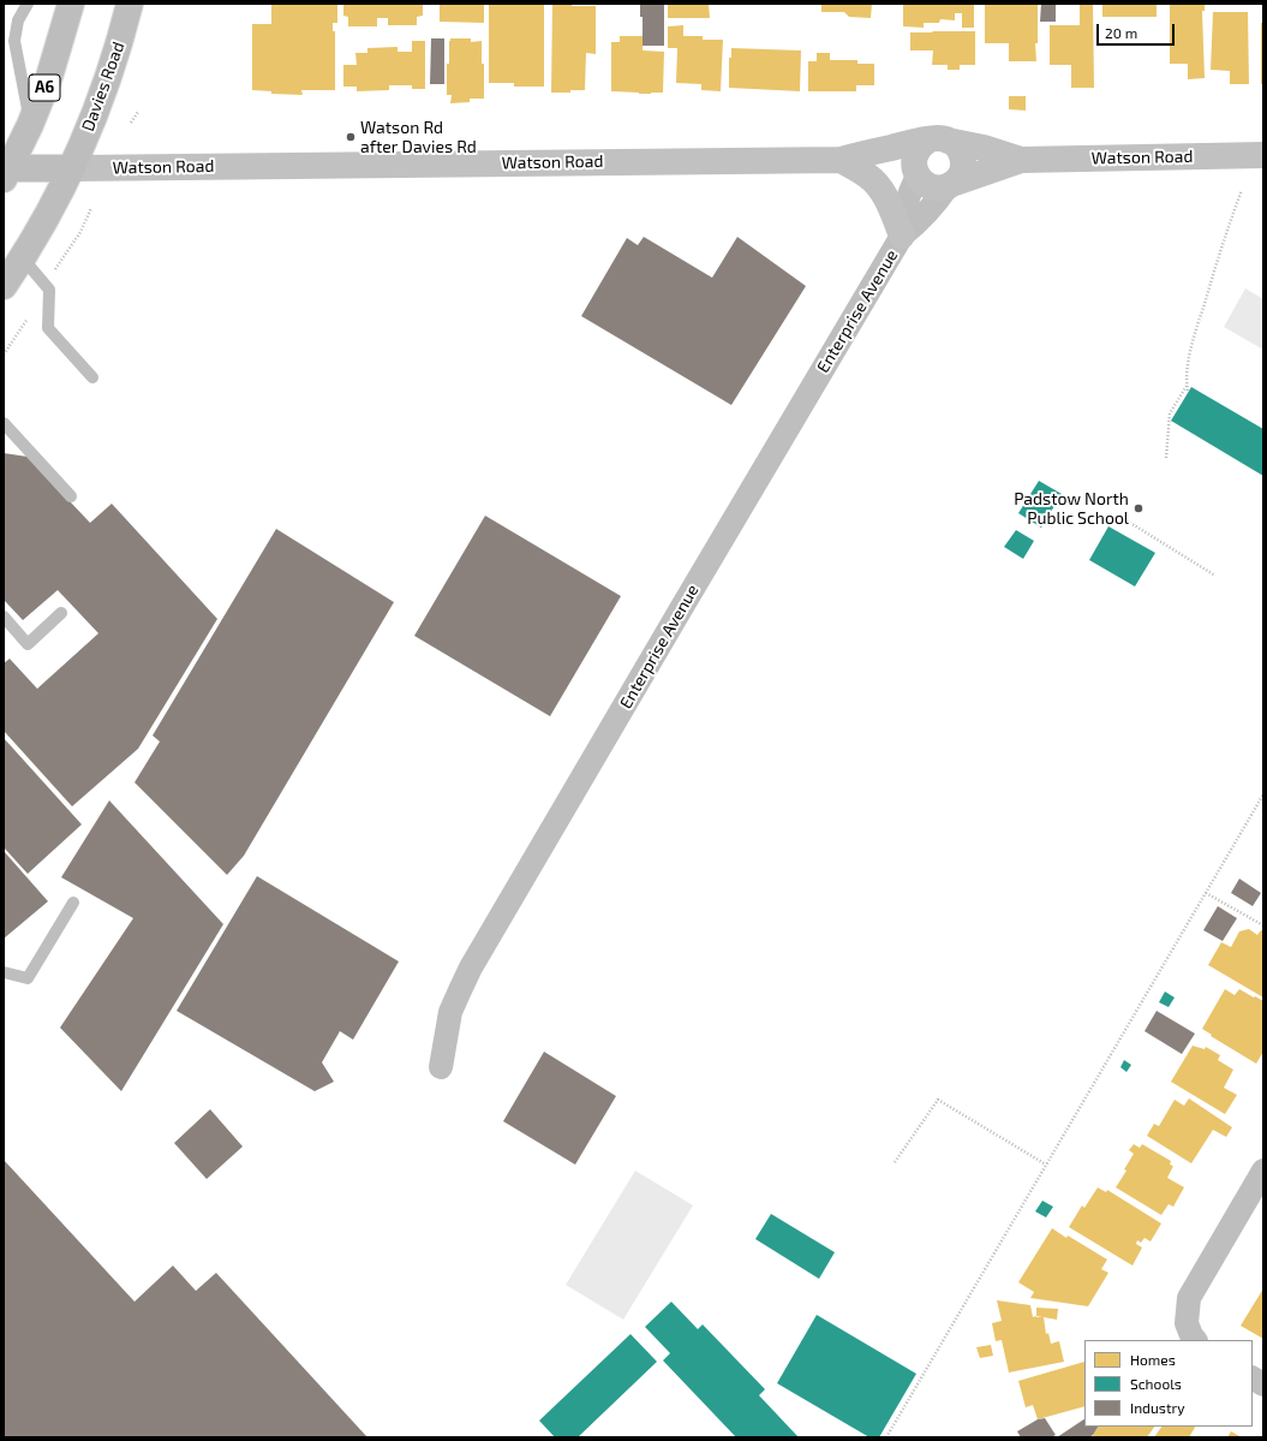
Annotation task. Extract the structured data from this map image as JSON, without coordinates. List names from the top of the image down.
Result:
{
  "streets": {
    "highway": ["Davies Road", "A6", "Watson Road"],
    "street": ["Enterprise Avenue"]
  },
  "crossings": [
    ["Davies Road", "Watson Road"],
    ["A6", "Watson Road"],
    ["Watson Road", "Enterprise Avenue"]
  ],
  "places": ["Watson Rd after Davies Rd", "Padstow North Public School"],
  "legend": ["Homes", "Schools", "Industry"],
  "scale_bar": "20 m"
}
